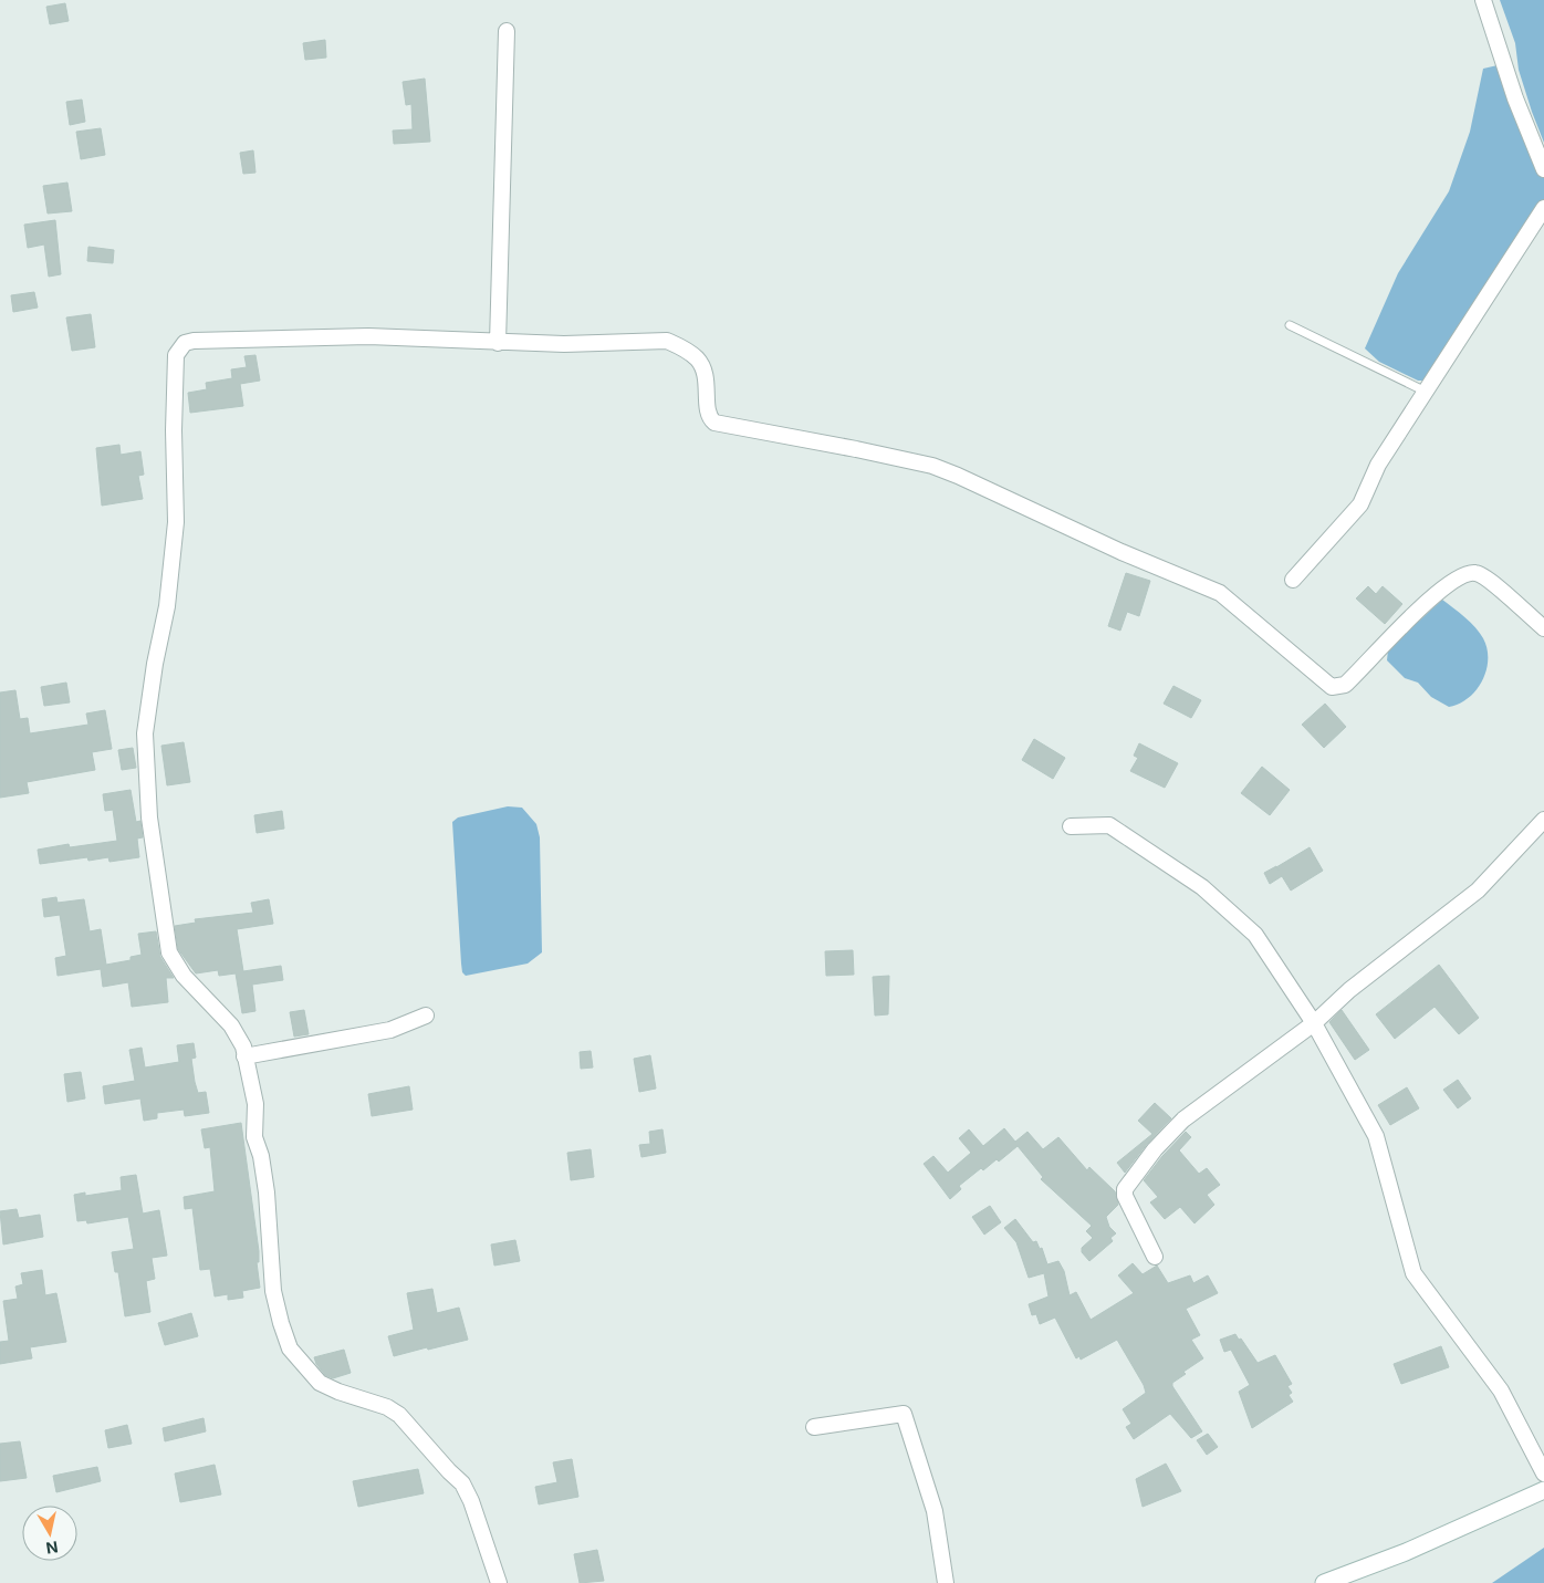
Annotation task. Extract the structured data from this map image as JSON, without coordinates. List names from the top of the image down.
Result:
{
  "north": "bottom"
}
